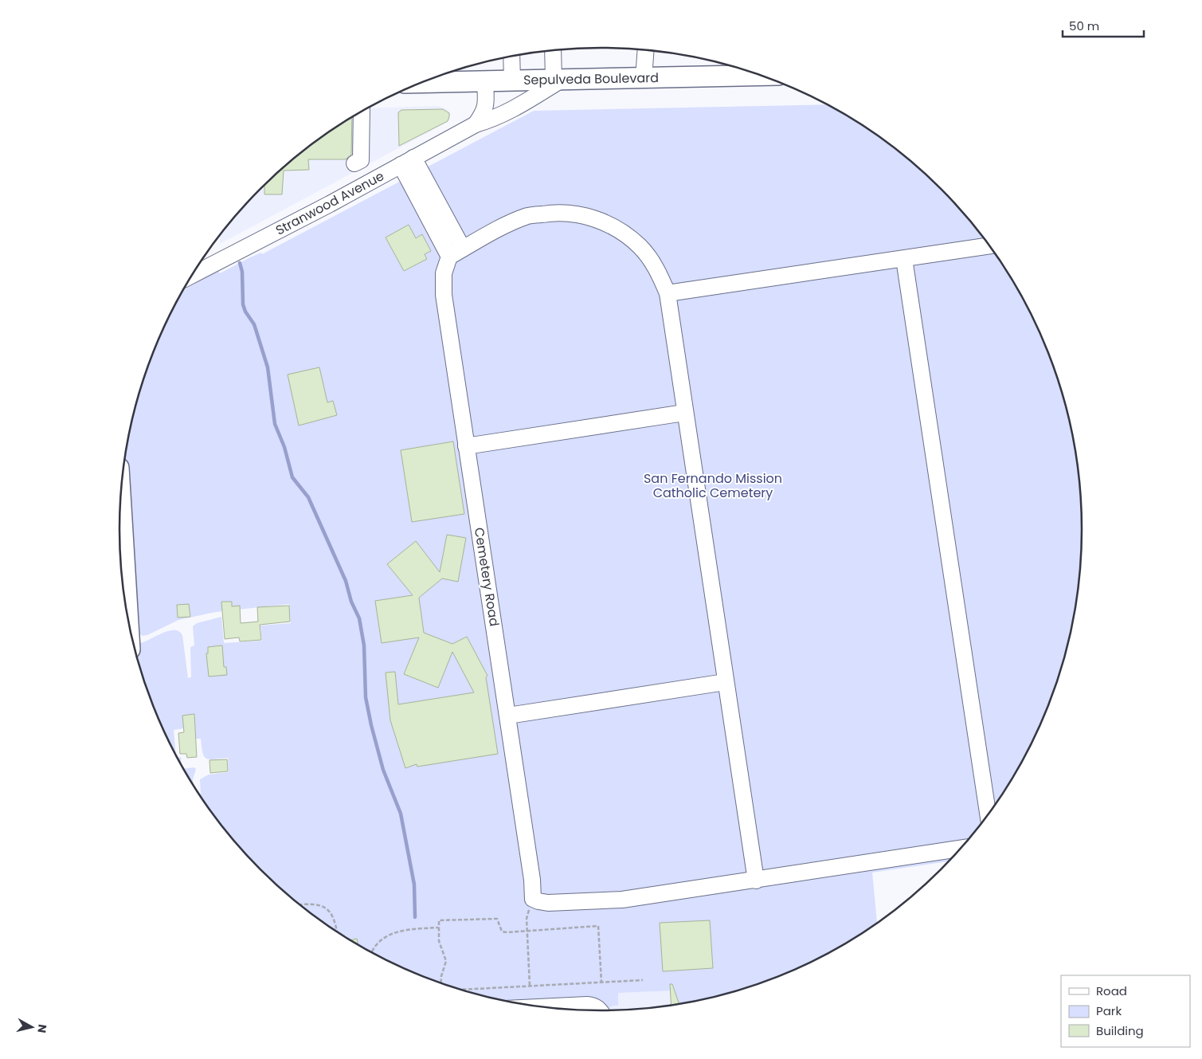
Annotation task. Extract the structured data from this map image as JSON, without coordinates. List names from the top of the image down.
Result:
{
  "streets": {
    "main road": ["Sepulveda Boulevard"],
    "street": ["Stranwood Avenue", "Cemetery Road"]
  },
  "crossings": [
    ["Sepulveda Boulevard", "Stranwood Avenue"]
  ],
  "parks": ["San Fernando Mission Catholic Cemetery"],
  "legend": ["Road", "Park", "Building"],
  "scale_bar": "50 m",
  "north": "right"
}
